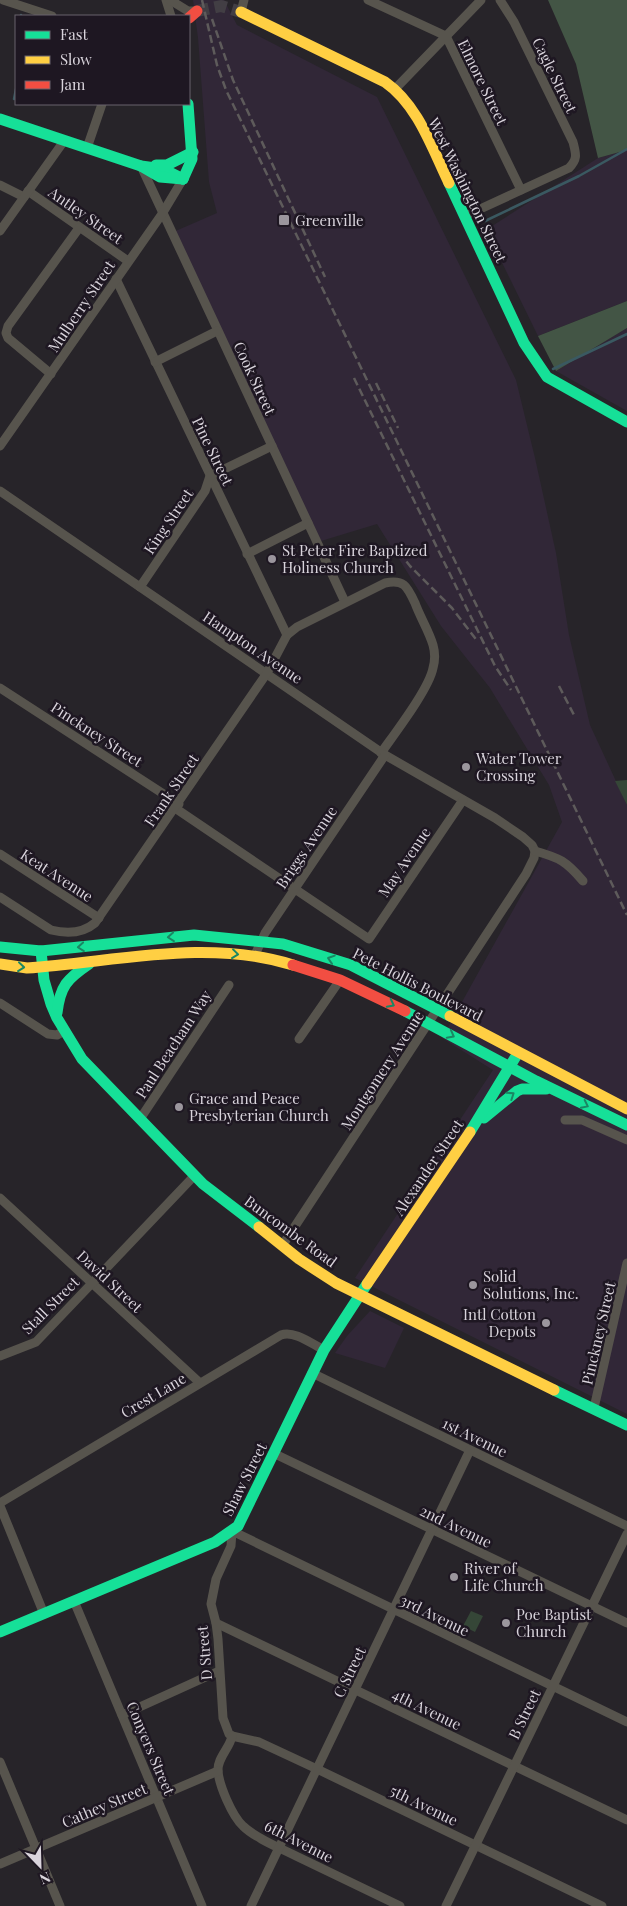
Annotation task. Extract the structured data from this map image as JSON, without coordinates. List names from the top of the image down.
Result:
{
  "streets": {
    "street": [
      "Cagle Street",
      "Elmore Street",
      "West Washington Street",
      "Antley Street",
      "Mulberry Street",
      "Cook Street",
      "Pine Street",
      "King Street",
      "Hampton Avenue",
      "Pinckney Street",
      "Frank Street",
      "Briggs Avenue",
      "May Avenue",
      "Keat Avenue",
      "Pete Hollis Boulevard",
      "Paul Beacham Way",
      "Montgomery Avenue",
      "Alexander Street",
      "Buncombe Road",
      "David Street",
      "Stall Street",
      "Crest Lane",
      "1st Avenue",
      "Shaw Street",
      "2nd Avenue",
      "3rd Avenue",
      "D Street",
      "C Street",
      "4th Avenue",
      "B Street",
      "Conyers Street",
      "Cathey Street",
      "5th Avenue",
      "6th Avenue"
    ]
  },
  "crossings": [
    ["Cagle Street", "Elmore Street"],
    ["Antley Street", "Mulberry Street"],
    ["Mulberry Street", "Cook Street"],
    ["Mulberry Street", "Pine Street"],
    ["Cook Street", "Frank Street"],
    ["Cook Street", "Briggs Avenue"],
    ["Pine Street", "King Street"],
    ["Pine Street", "Frank Street"],
    ["King Street", "Hampton Avenue"],
    ["Hampton Avenue", "Frank Street"],
    ["Hampton Avenue", "Briggs Avenue"],
    ["Hampton Avenue", "May Avenue"],
    ["Hampton Avenue", "Montgomery Avenue"],
    ["Pinckney Street", "Frank Street"],
    ["Pinckney Street", "Briggs Avenue"],
    ["Pinckney Street", "May Avenue"],
    ["Pinckney Street", "Buncombe Road"],
    ["Frank Street", "Briggs Avenue"],
    ["Frank Street", "Keat Avenue"],
    ["Briggs Avenue", "Pete Hollis Boulevard"],
    ["Pete Hollis Boulevard", "Montgomery Avenue"],
    ["Pete Hollis Boulevard", "Alexander Street"],
    ["Pete Hollis Boulevard", "Buncombe Road"],
    ["Paul Beacham Way", "Buncombe Road"],
    ["Montgomery Avenue", "Buncombe Road"],
    ["Alexander Street", "Buncombe Road"],
    ["Alexander Street", "Shaw Street"],
    ["Buncombe Road", "Stall Street"],
    ["Buncombe Road", "Shaw Street"],
    ["David Street", "Stall Street"],
    ["David Street", "Crest Lane"],
    ["Crest Lane", "Shaw Street"],
    ["1st Avenue", "Shaw Street"],
    ["1st Avenue", "C Street"],
    ["Shaw Street", "2nd Avenue"],
    ["Shaw Street", "3rd Avenue"],
    ["Shaw Street", "D Street"],
    ["Shaw Street", "Conyers Street"],
    ["2nd Avenue", "C Street"],
    ["2nd Avenue", "B Street"],
    ["3rd Avenue", "D Street"],
    ["3rd Avenue", "C Street"],
    ["3rd Avenue", "B Street"],
    ["D Street", "4th Avenue"],
    ["D Street", "5th Avenue"],
    ["C Street", "4th Avenue"],
    ["C Street", "5th Avenue"],
    ["C Street", "6th Avenue"],
    ["4th Avenue", "B Street"],
    ["B Street", "5th Avenue"],
    ["Conyers Street", "Cathey Street"],
    ["Cathey Street", "6th Avenue"]
  ],
  "places": {
    "transit": ["Greenville"],
    "other": [
      "St Peter Fire Baptized Holiness Church",
      "Water Tower Crossing",
      "Grace and Peace Presbyterian Church",
      "Solid Solutions, Inc.",
      "Intl Cotton Depots",
      "River of Life Church",
      "Poe Baptist Church"
    ]
  },
  "legend": ["Fast", "Slow", "Jam"],
  "north": "bottom right"
}
